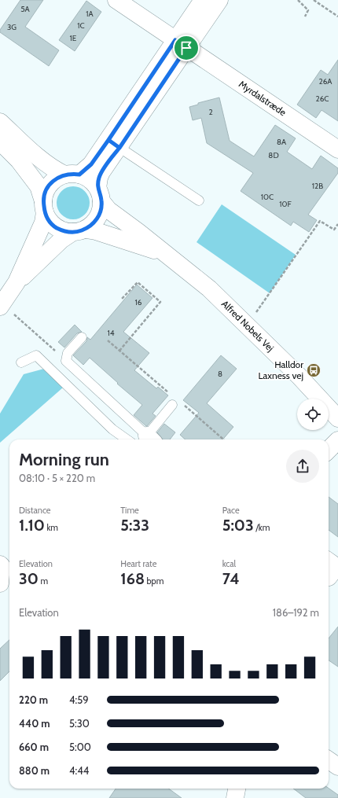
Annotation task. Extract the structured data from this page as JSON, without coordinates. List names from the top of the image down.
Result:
{
  "streets": {
    "street": ["Myrdalstræde", "Alfred Nobels Vej"]
  },
  "places": {
    "bus stop": ["Halldor Laxness vej"]
  },
  "house_numbers": [
    "5A",
    "1A",
    "1C",
    "3G",
    "1E",
    "26A",
    "26C",
    "2",
    "8A",
    "8D",
    "12B",
    "10C",
    "10F",
    "16",
    "14",
    "8"
  ],
  "page": {
    "heading": ["Morning run", "08:10 · 5 × 220 m"],
    "stats": [
      ["Distance", "1.10 km"],
      ["Time", "5:33"],
      ["Pace", "5:03 /km"],
      ["Elevation", "30 m"],
      ["Heart rate", "168 bpm"],
      ["kcal", "74"]
    ],
    "chart": ["Elevation", "186–192 m"],
    "list": [
      {
        "name": "220 m",
        "note": "4:59"
      },
      {
        "name": "440 m",
        "note": "5:30"
      },
      {
        "name": "660 m",
        "note": "5:00"
      },
      {
        "name": "880 m",
        "note": "4:44"
      }
    ]
  }
}
